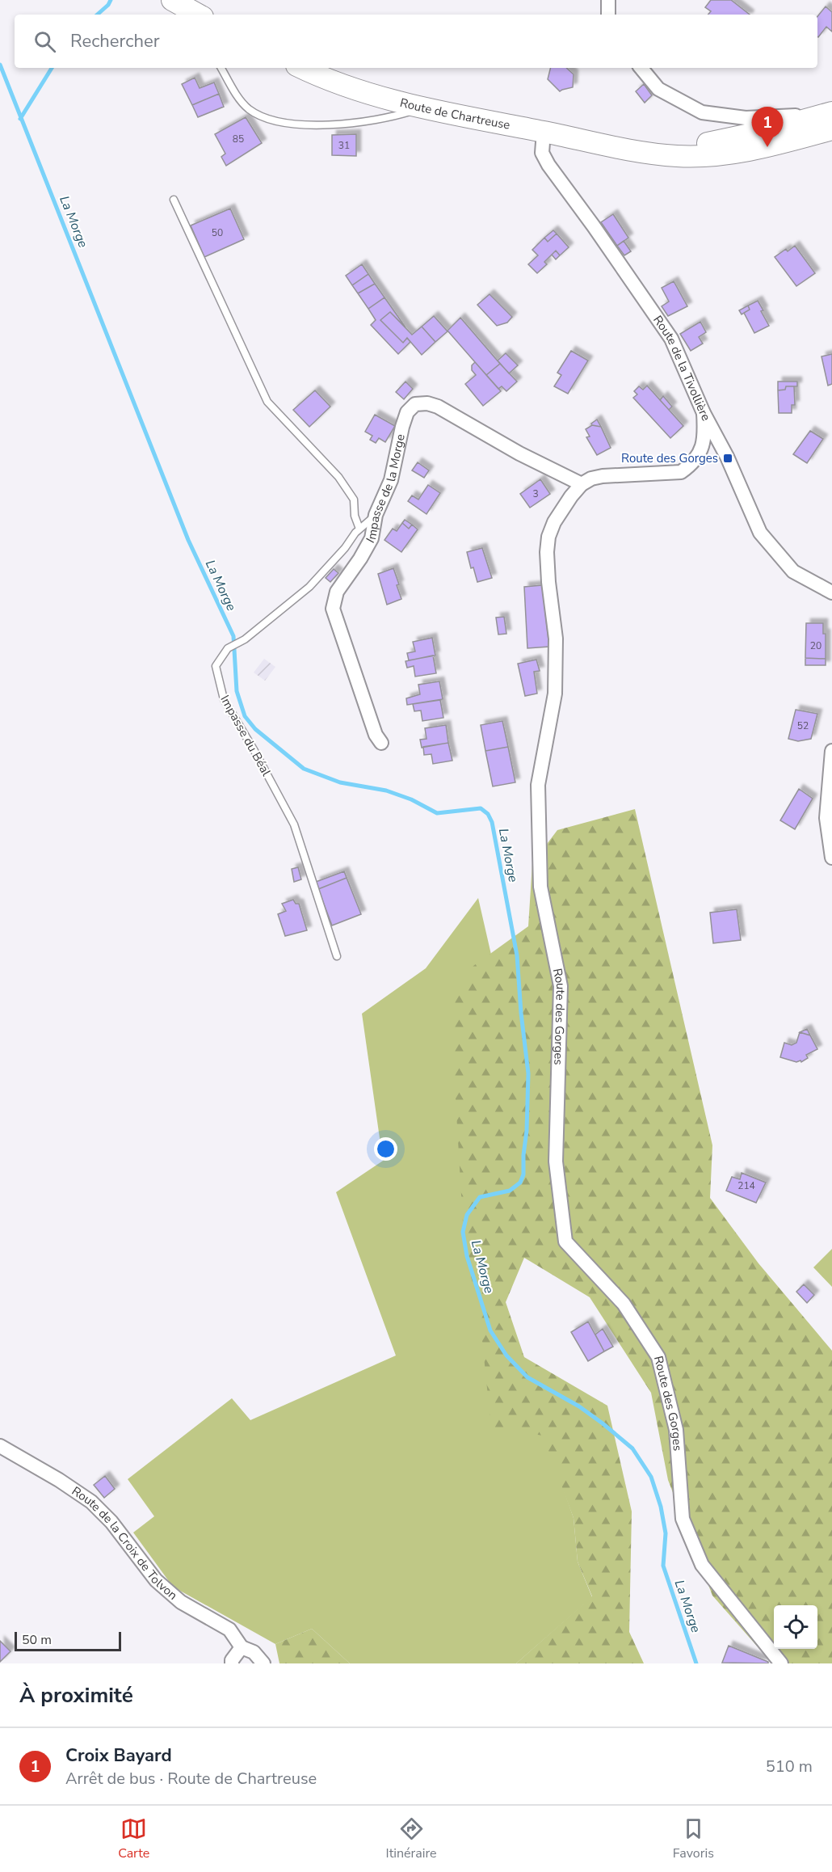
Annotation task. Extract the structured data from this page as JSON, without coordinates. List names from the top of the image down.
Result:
{
  "streets": {
    "main road": ["Route de Chartreuse"],
    "street": [
      "Route de la Tivollière",
      "Impasse de la Morge",
      "Route des Gorges",
      "Route de la Croix de Tolvon"
    ],
    "lane": ["Impasse du Béal"]
  },
  "crossings": [
    ["Route de Chartreuse", "Route de la Tivollière"],
    ["Impasse de la Morge", "Impasse du Béal"],
    ["Impasse de la Morge", "Route des Gorges"]
  ],
  "water": ["La Morge"],
  "places": {
    "transit": ["Route des Gorges"]
  },
  "house_numbers": [
    "85",
    "31",
    "50",
    "3",
    "20",
    "52",
    "214"
  ],
  "scale_bar": "50 m",
  "page": {
    "search": "Rechercher",
    "pins": "1",
    "scale": "50 m",
    "heading": "À proximité",
    "list": [
      {
        "mark": "1",
        "name": "Croix Bayard",
        "note": "Arrêt de bus · Route de Chartreuse",
        "value": "510 m"
      }
    ],
    "nav": ["Carte", "Itinéraire", "Favoris"]
  }
}
